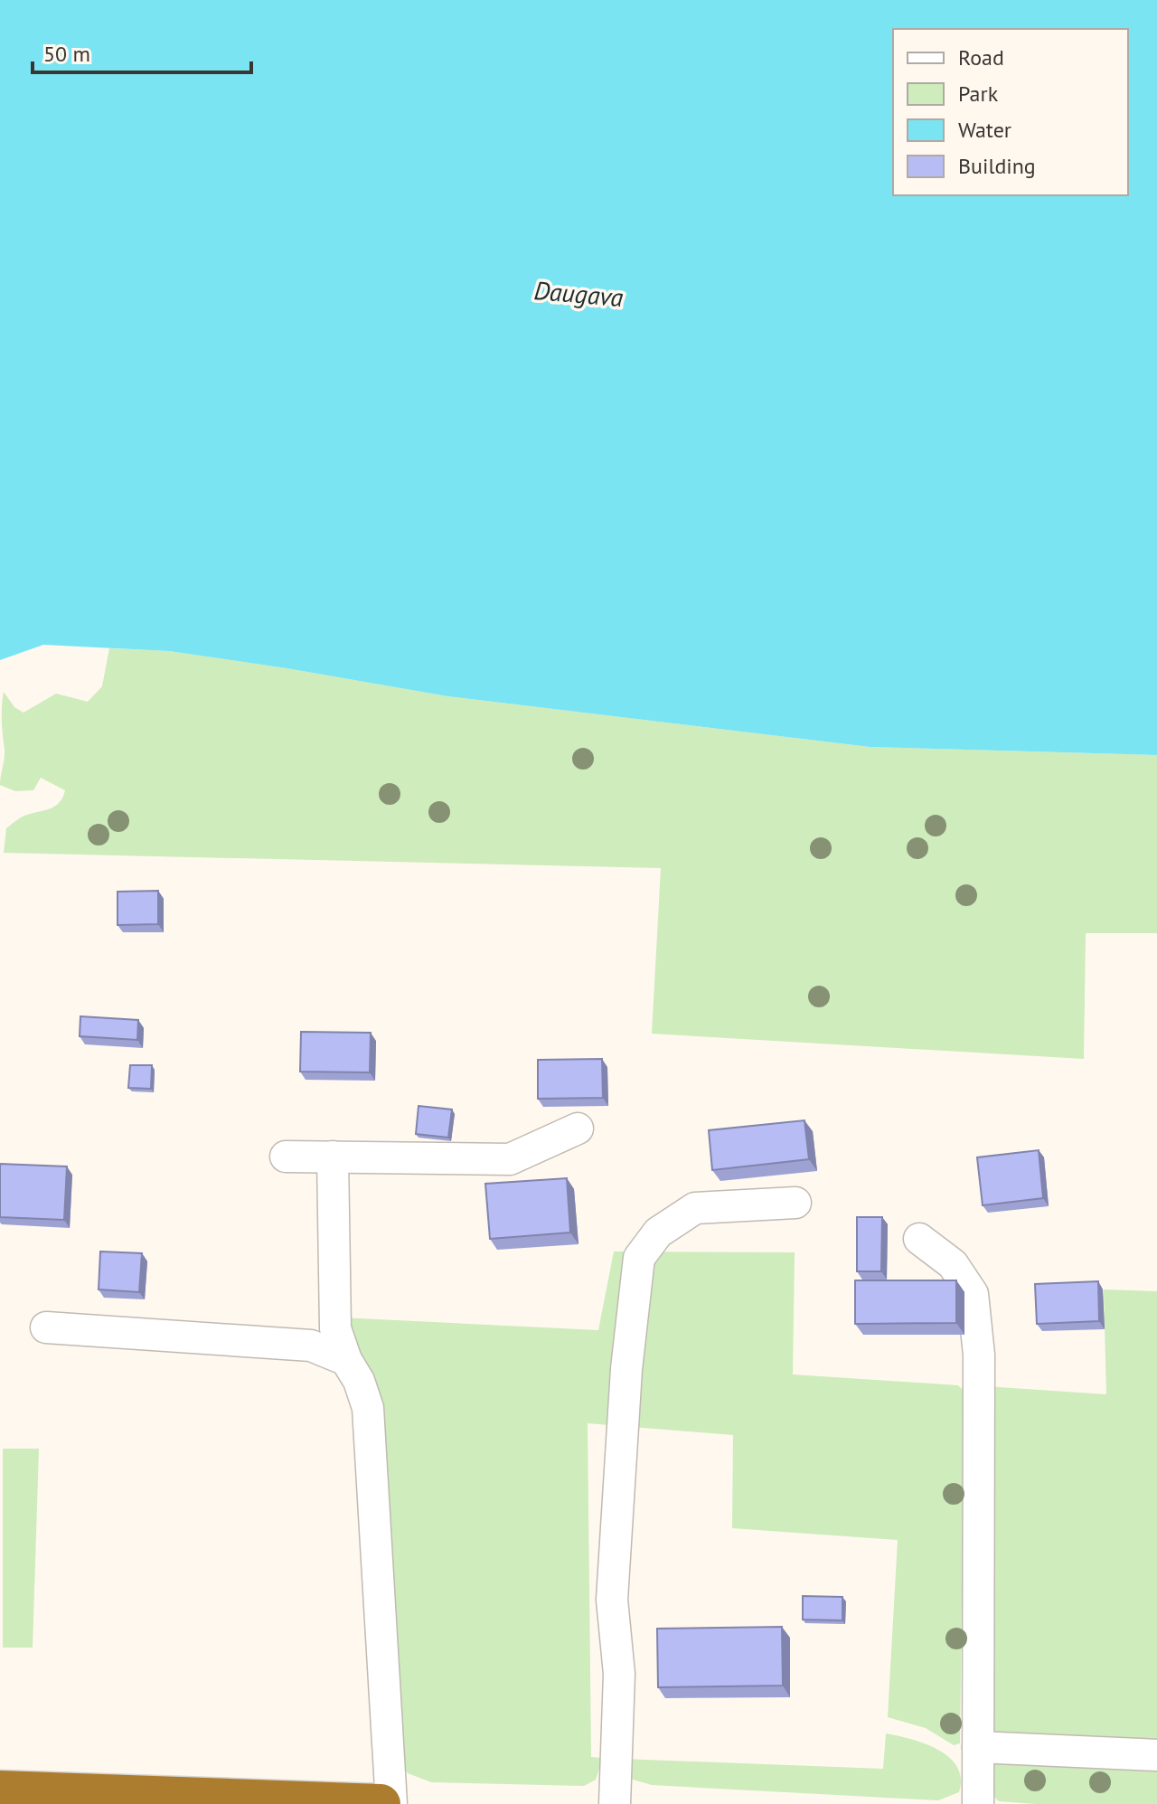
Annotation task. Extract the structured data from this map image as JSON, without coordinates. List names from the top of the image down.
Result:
{
  "water": ["Daugava"],
  "legend": [
    "Road",
    "Park",
    "Water",
    "Building"
  ],
  "scale_bar": "50 m"
}
